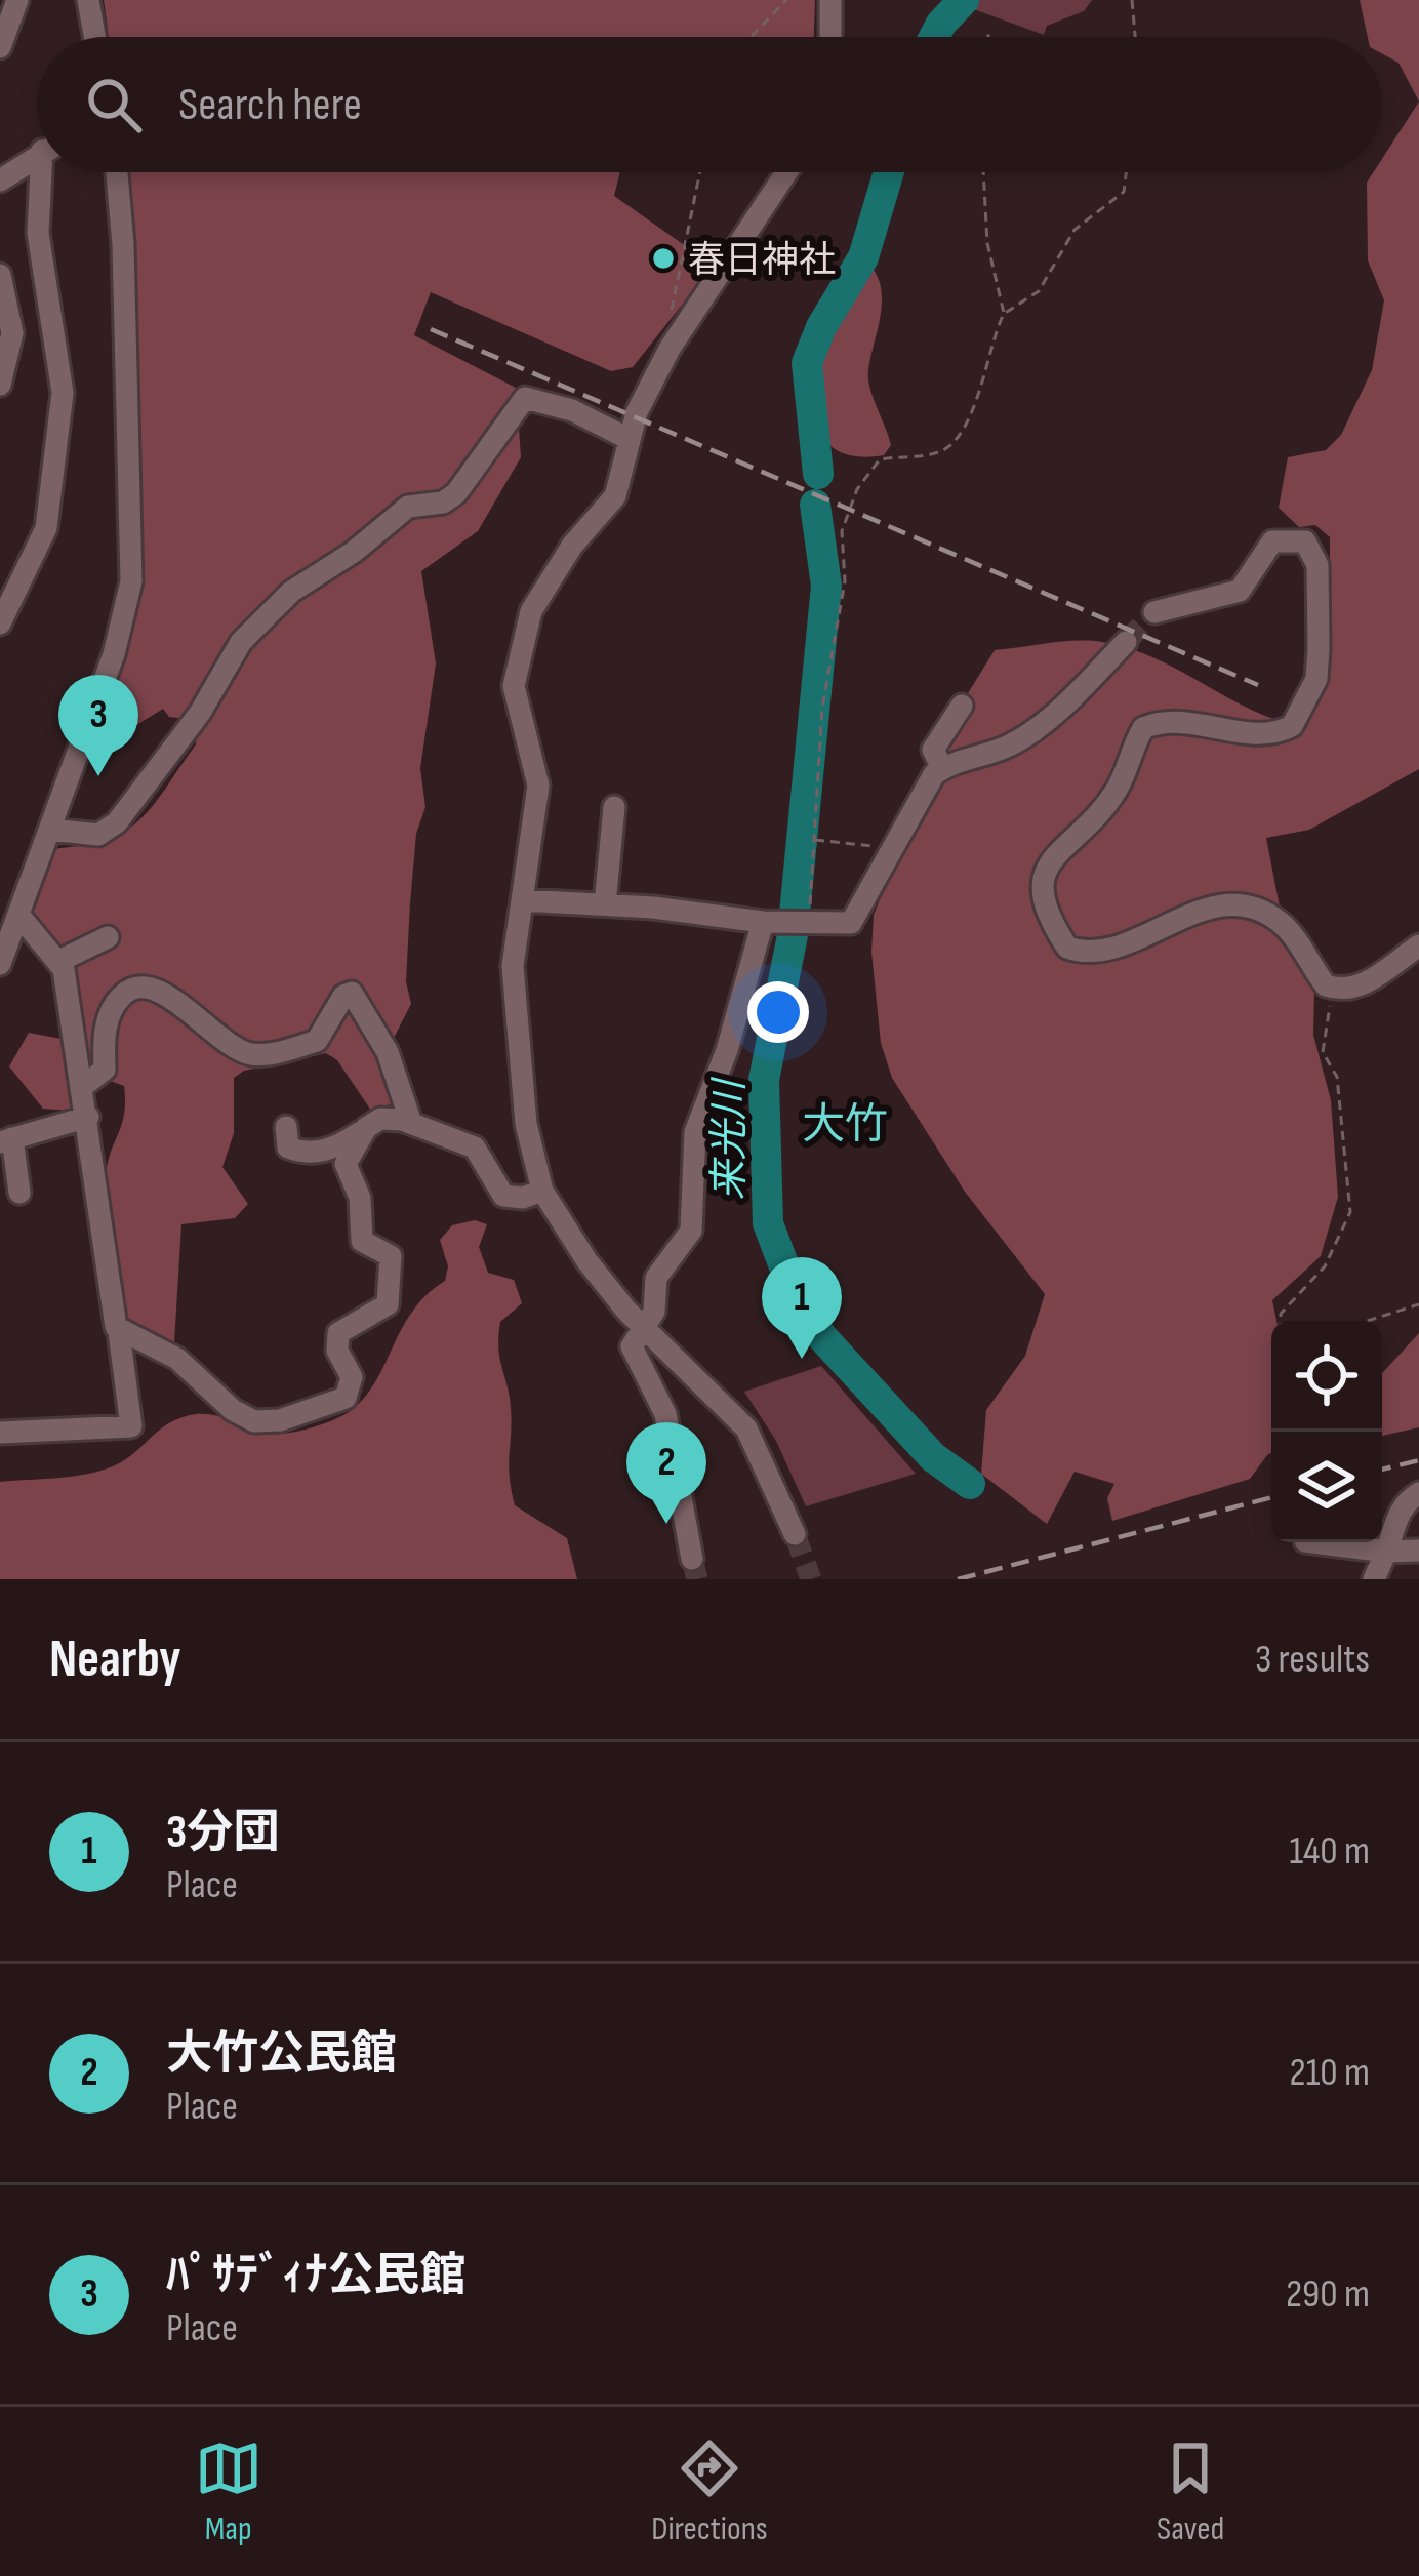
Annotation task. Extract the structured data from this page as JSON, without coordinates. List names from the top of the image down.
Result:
{
  "districts": ["大竹"],
  "water": ["来光川"],
  "places": ["春日神社"],
  "page": {
    "search": "Search here",
    "pins": ["3", "1", "2"],
    "heading": ["Nearby", "3 results"],
    "list": [
      {
        "mark": "1",
        "name": "3分団",
        "note": "Place",
        "value": "140 m"
      },
      {
        "mark": "2",
        "name": "大竹公民館",
        "note": "Place",
        "value": "210 m"
      },
      {
        "mark": "3",
        "name": "ﾊﾟｻﾃﾞｨﾅ公民館",
        "note": "Place",
        "value": "290 m"
      }
    ],
    "nav": ["Map", "Directions", "Saved"]
  }
}
